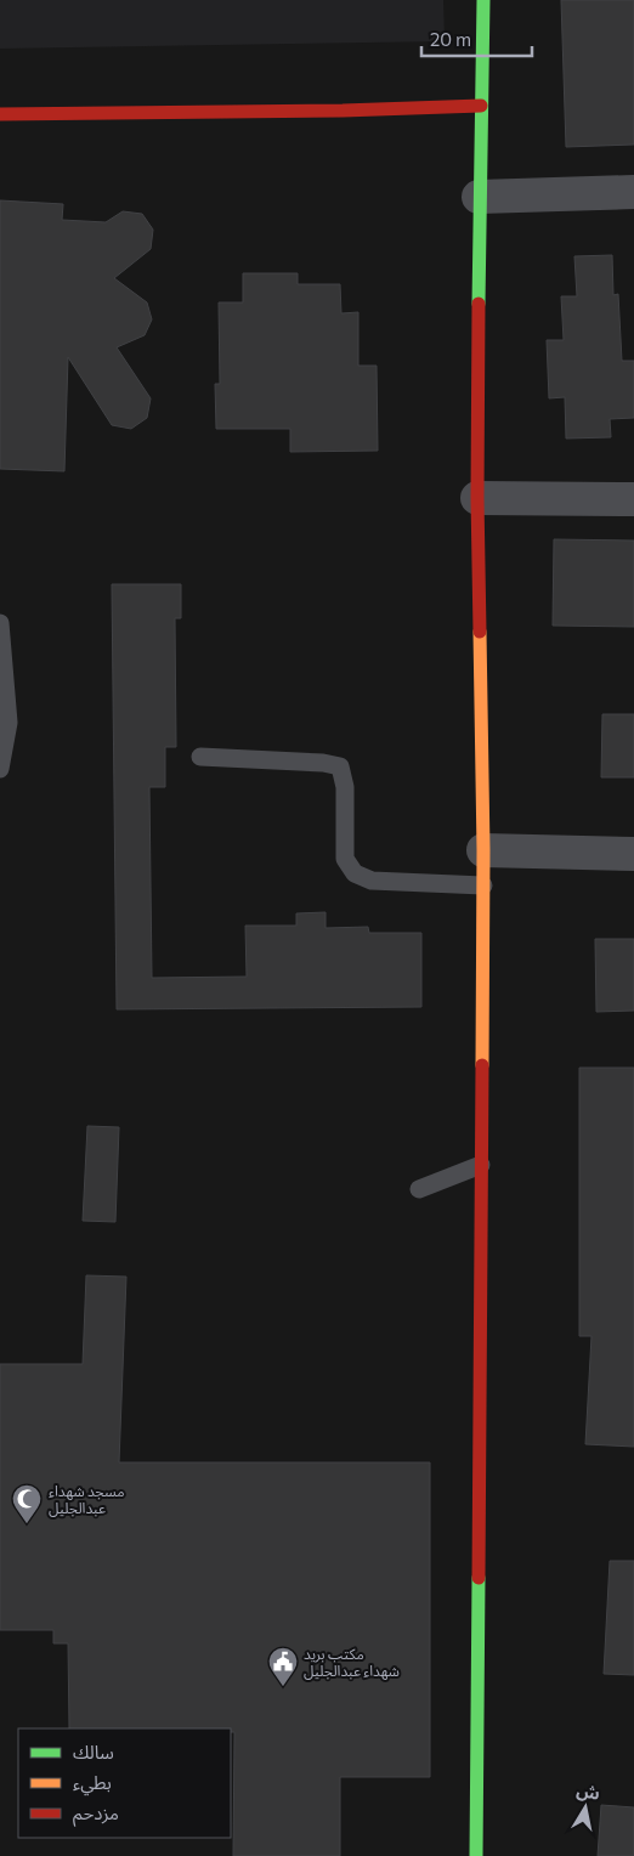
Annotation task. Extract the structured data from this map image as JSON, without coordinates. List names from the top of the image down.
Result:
{
  "places": {
    "mosque": ["مسجد شهداء عبدالجليل"],
    "public building": ["مكتب بريد شهداء عبدالجليل"]
  },
  "legend": ["سالك", "بطيء", "مزدحم"],
  "scale_bar": "20 m",
  "north": "top"
}
